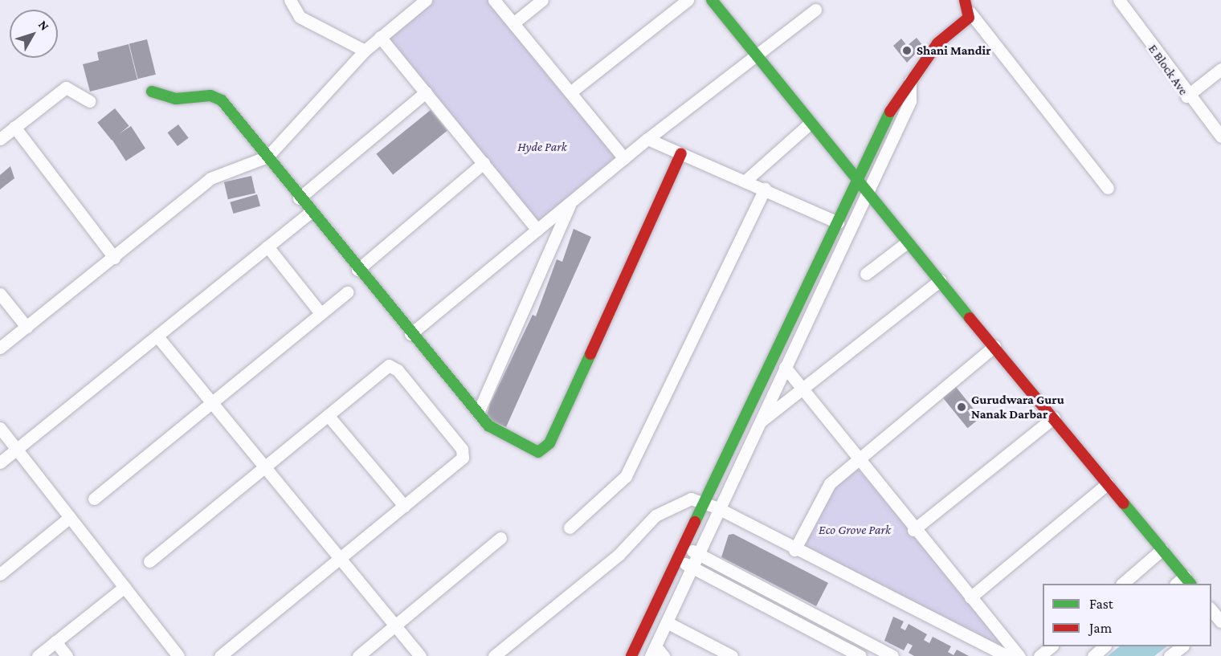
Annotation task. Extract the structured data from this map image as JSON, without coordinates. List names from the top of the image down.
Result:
{
  "streets": {
    "street": ["E Block Ave"]
  },
  "parks": ["Hyde Park", "Eco Grove Park"],
  "places": ["Shani Mandir", "Gurudwara Guru Nanak Darbar"],
  "legend": ["Fast", "Jam"],
  "north": "top right"
}
